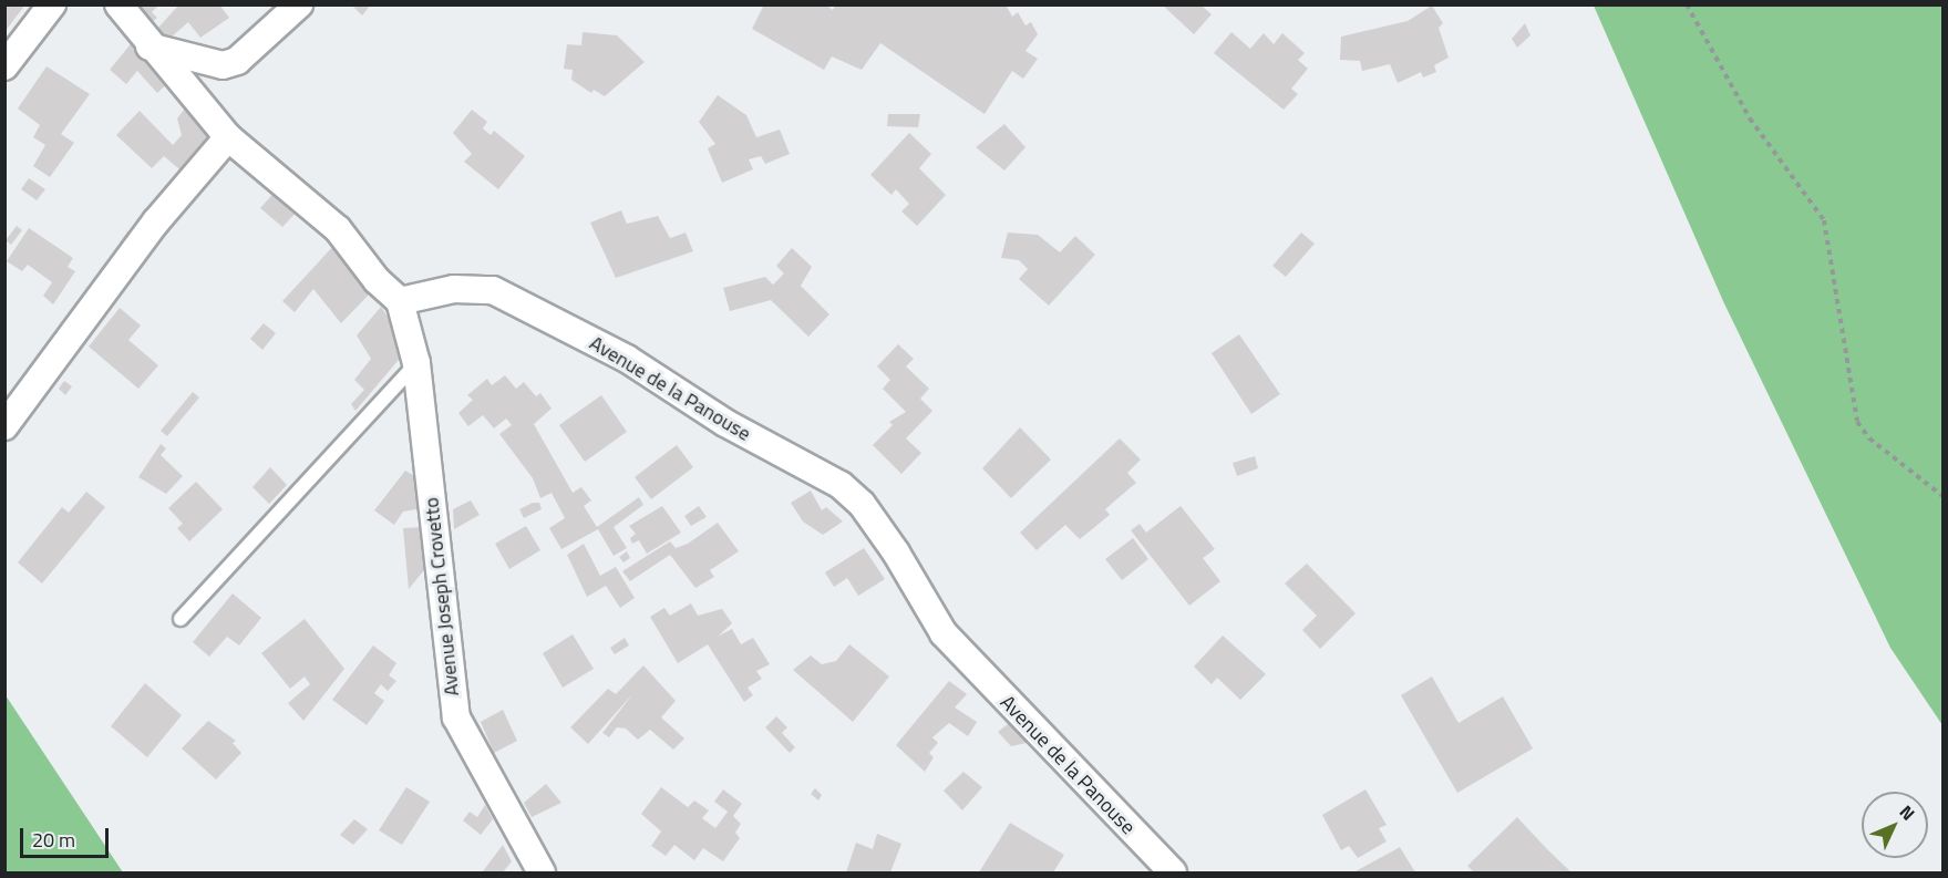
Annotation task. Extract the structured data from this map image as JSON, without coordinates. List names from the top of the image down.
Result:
{
  "streets": {
    "street": ["Avenue de la Panouse", "Avenue Joseph Crovetto"]
  },
  "crossings": [
    ["Avenue de la Panouse", "Avenue Joseph Crovetto"]
  ],
  "scale_bar": "20 m",
  "north": "top right"
}
